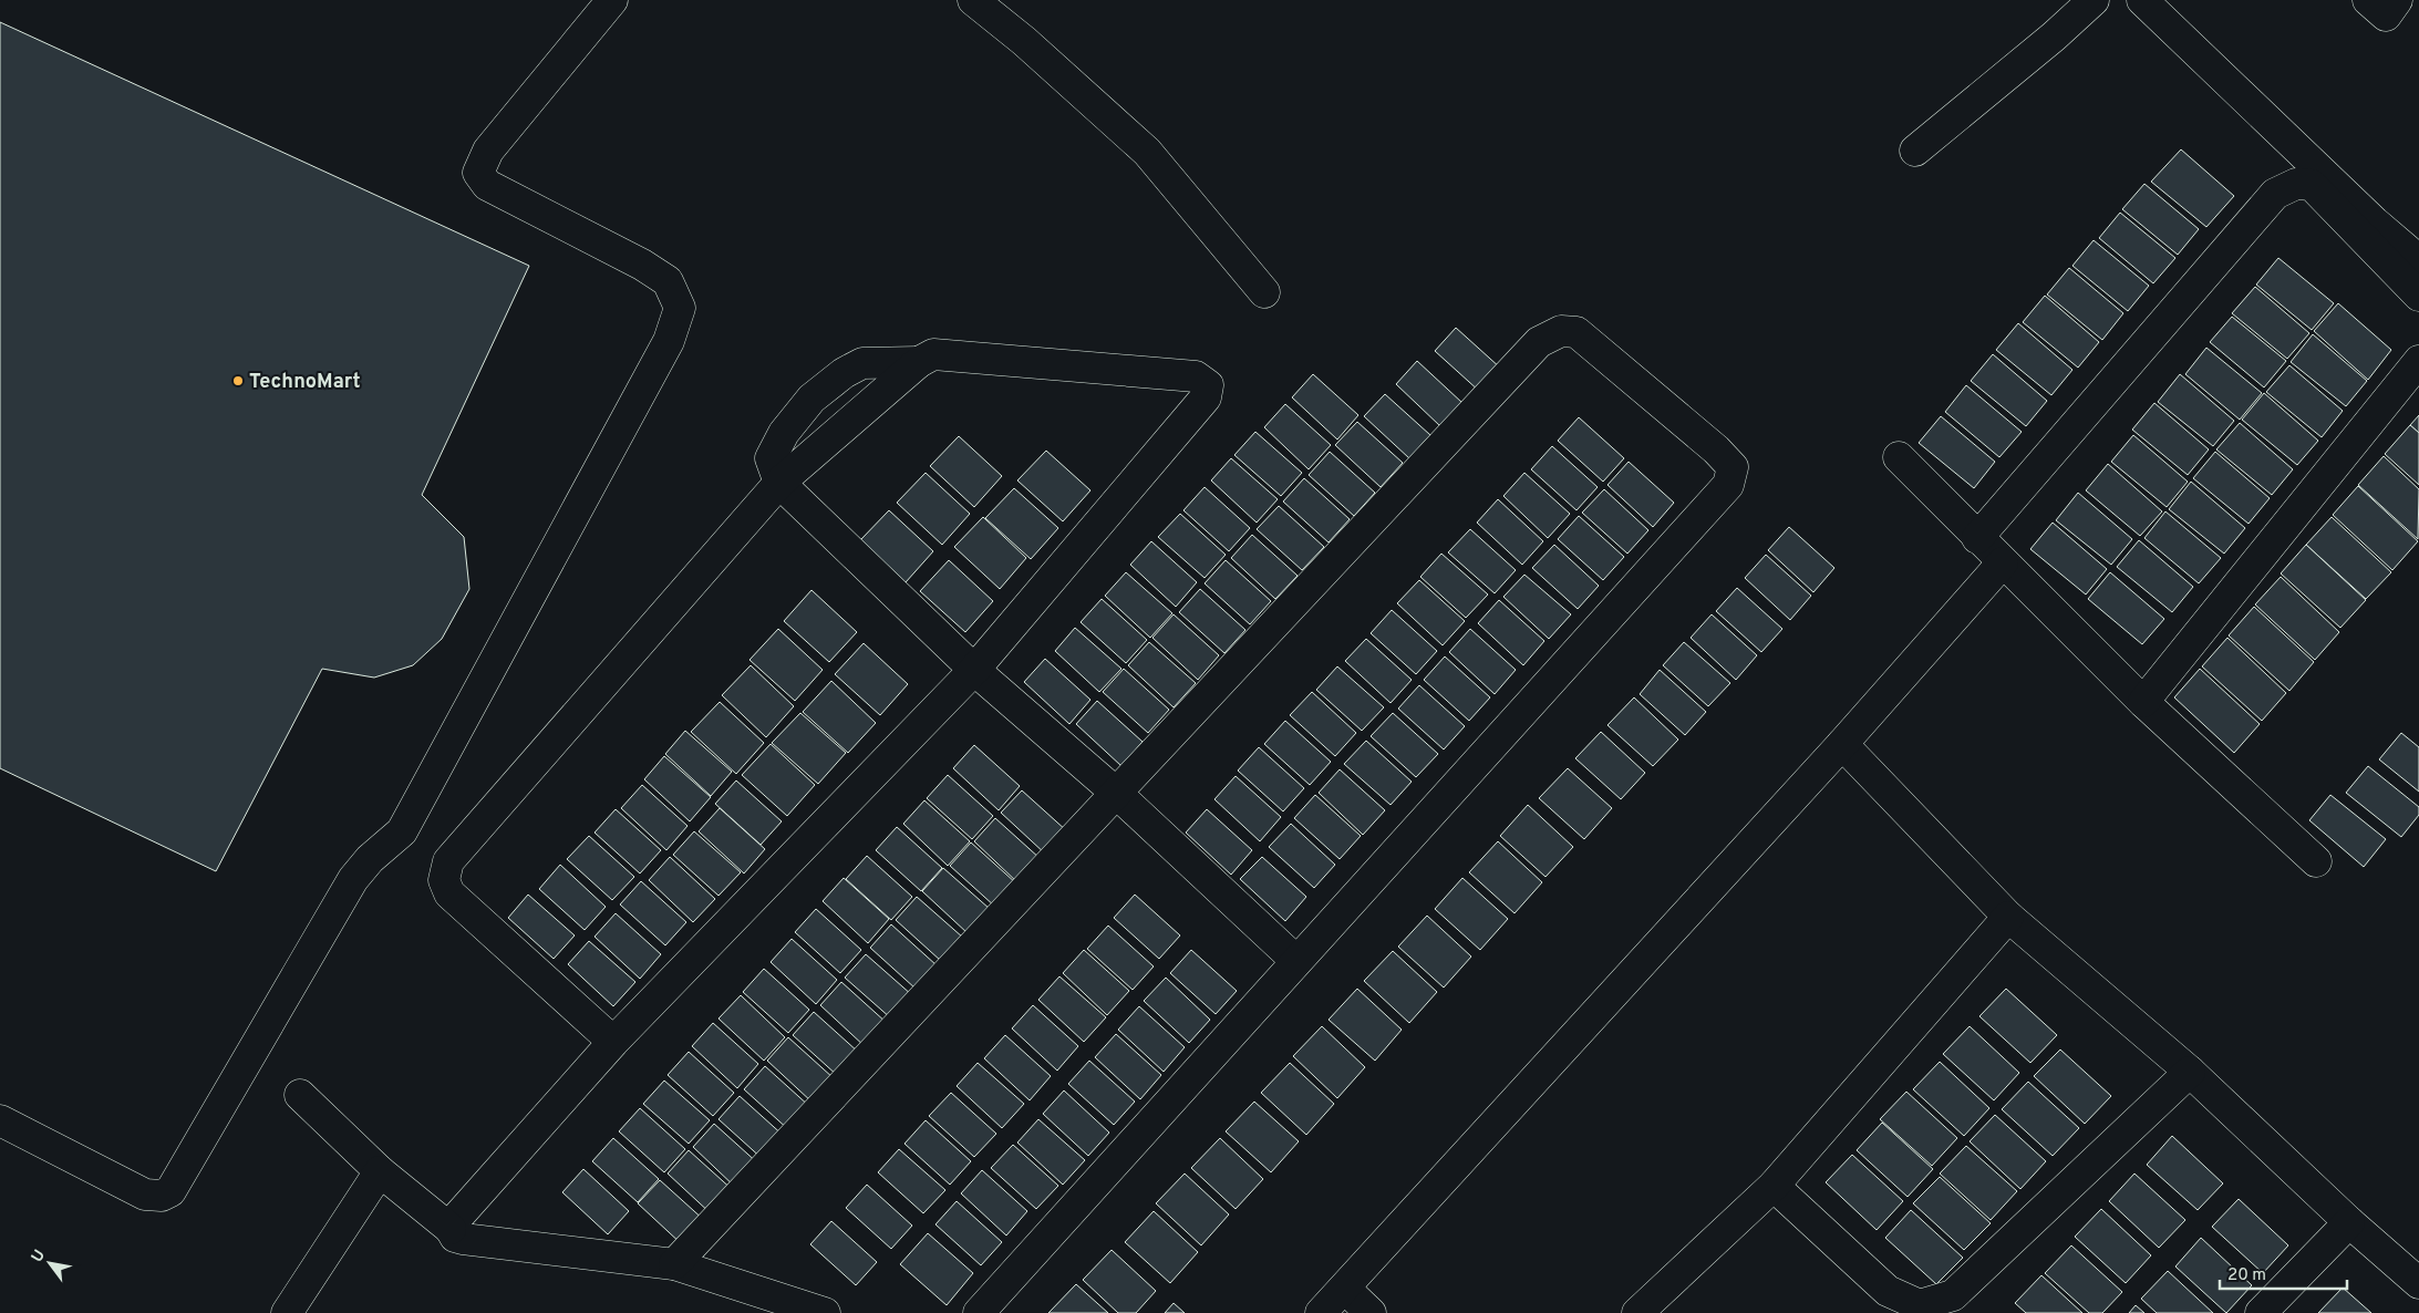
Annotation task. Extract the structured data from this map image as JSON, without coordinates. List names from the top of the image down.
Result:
{
  "places": ["TechnoMart"],
  "scale_bar": "20 m",
  "north": "top left"
}
